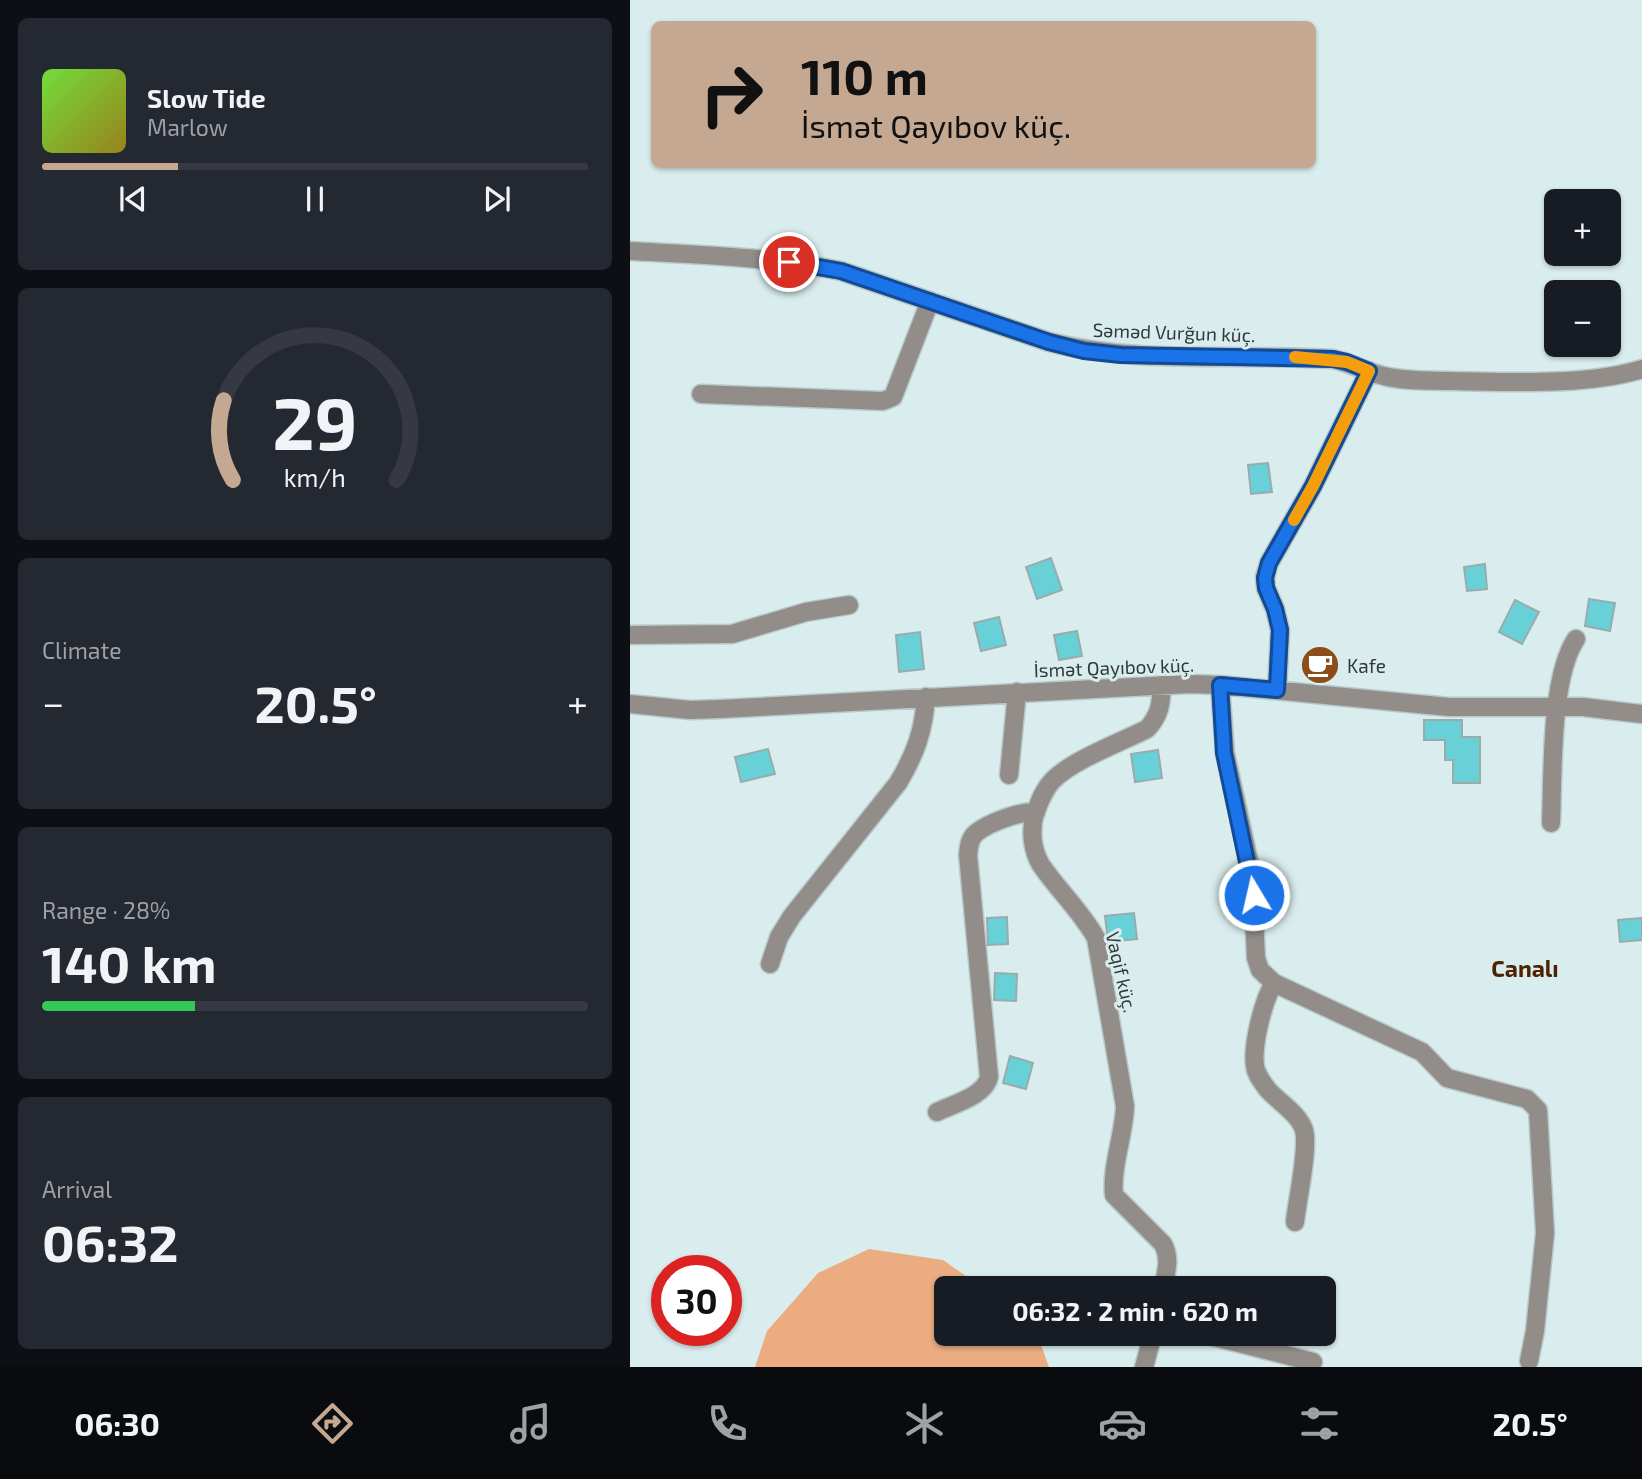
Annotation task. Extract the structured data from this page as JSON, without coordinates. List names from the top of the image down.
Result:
{
  "streets": {
    "street": ["Səməd Vurğun küç.", "İsmət Qayıbov küç.", "Vaqif küç."]
  },
  "crossings": [
    ["İsmət Qayıbov küç.", "Vaqif küç."]
  ],
  "districts": ["Canalı"],
  "places": {
    "cafe": ["Kafe"]
  },
  "page": {
    "turn": ["110 m", "İsmət Qayıbov küç."],
    "song": ["Slow Tide", "Marlow"],
    "map_buttons": ["+", "−"],
    "tile": [
      "Climate",
      ["Range · 28%", "140 km"],
      ["Arrival", "06:32"]
    ],
    "heat": ["−", "20.5°", "+"],
    "limit": "30",
    "trip": "06:32 · 2 min · 620 m",
    "tabs": ["06:30", "20.5°"],
    "gauge": ["29", "km/h"]
  }
}
